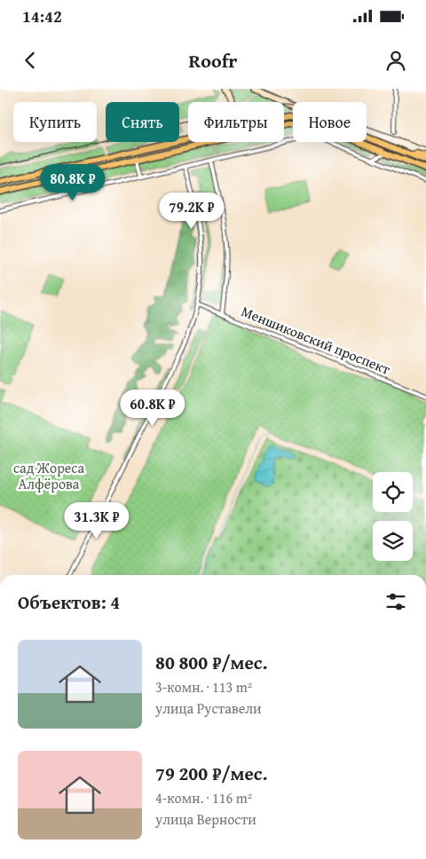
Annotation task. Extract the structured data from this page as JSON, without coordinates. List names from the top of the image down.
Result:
{
  "streets": {
    "street": ["Меншиковский проспект"]
  },
  "parks": ["сад Жореса Алфёрова"],
  "page": {
    "status": "14:42",
    "header": "Roofr",
    "chip": [
      "Купить",
      "Снять",
      "Фильтры",
      "Новое"
    ],
    "price": [
      "80.8K ₽",
      "79.2K ₽",
      "60.8K ₽",
      "31.3K ₽"
    ],
    "heading": "Объектов: 4",
    "list": [
      {
        "name": "80 800 ₽/мес.",
        "note": "3-комн. · 113 m² · улица Руставели"
      },
      {
        "name": "79 200 ₽/мес.",
        "note": "4-комн. · 116 m² · улица Верности"
      }
    ]
  }
}
